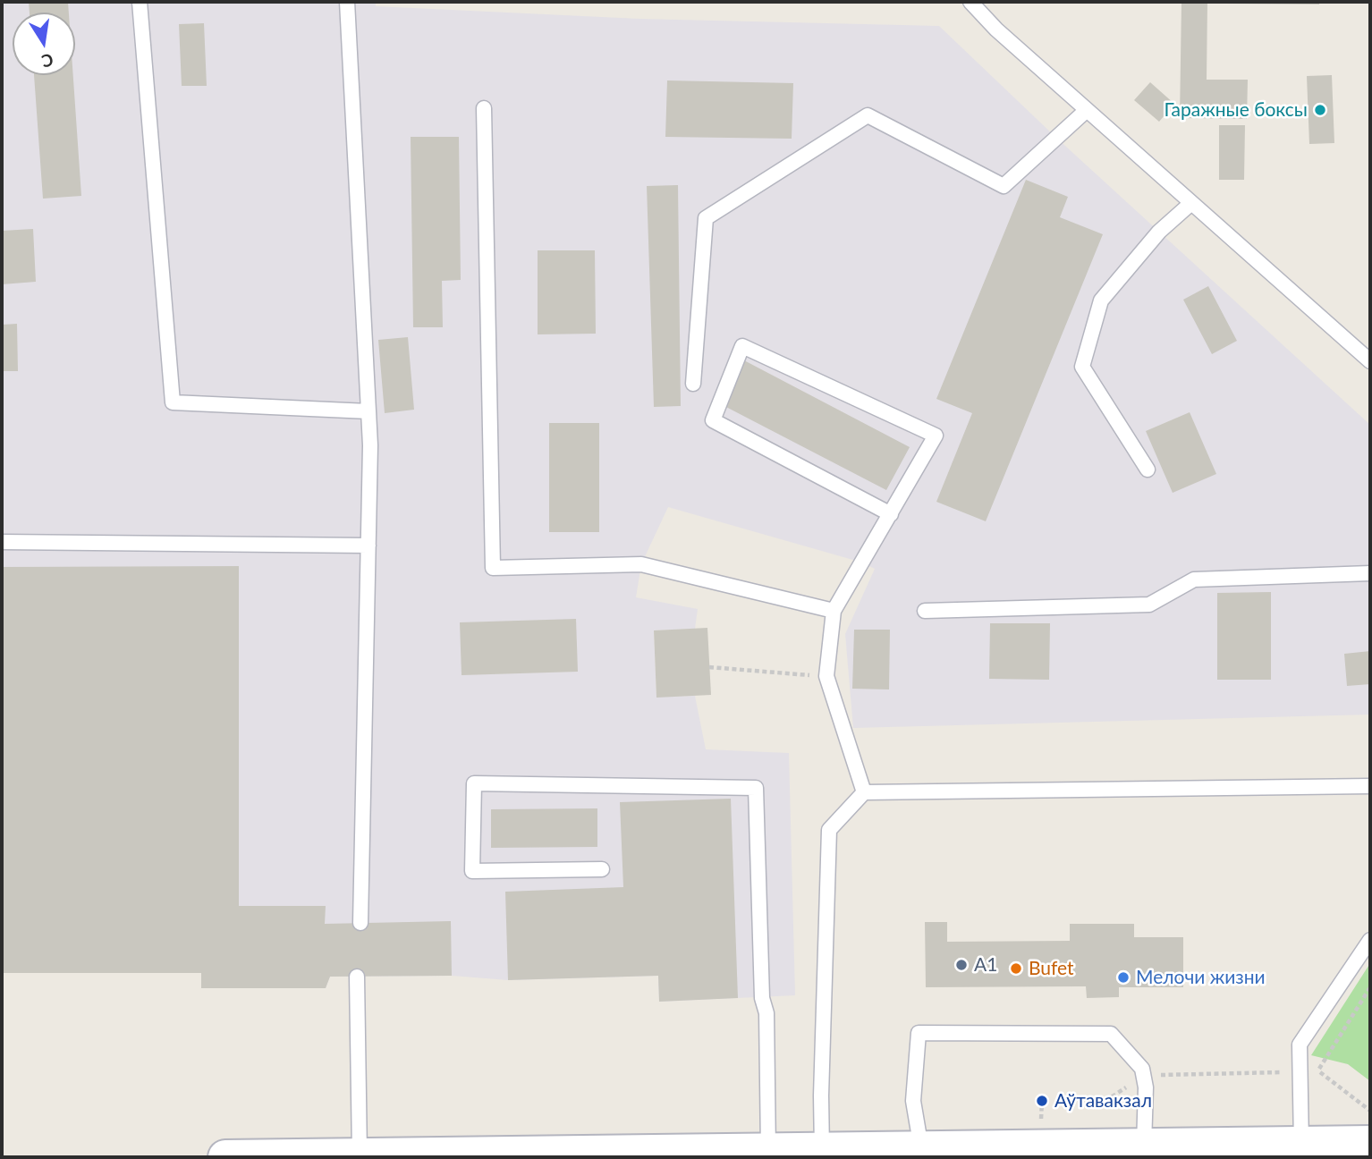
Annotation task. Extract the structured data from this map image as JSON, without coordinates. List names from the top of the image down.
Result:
{
  "places": [
    "Гаражные боксы",
    "A1",
    "Bufet",
    "Мелочи жизни",
    "Аўтавакзал"
  ],
  "north": "bottom"
}
